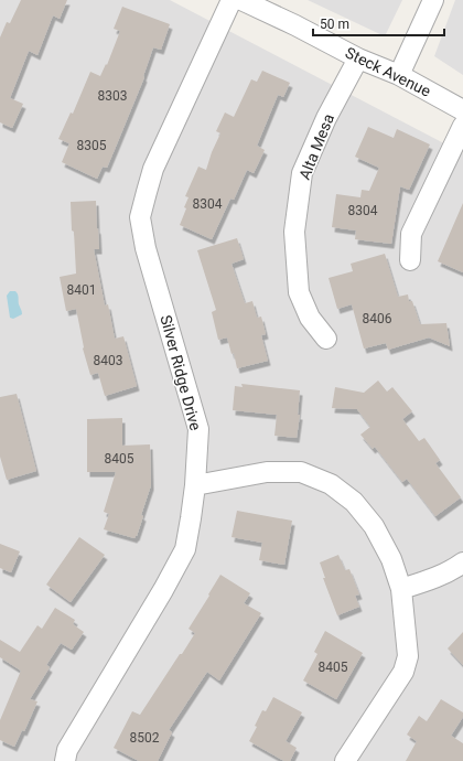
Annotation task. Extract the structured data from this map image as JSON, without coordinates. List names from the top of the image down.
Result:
{
  "streets": {
    "street": ["Steck Avenue", "Alta Mesa", "Silver Ridge Drive"]
  },
  "crossings": [
    ["Steck Avenue", "Alta Mesa"]
  ],
  "house_numbers": [
    "8303",
    "8305",
    "8304",
    "8304",
    "8401",
    "8406",
    "8403",
    "8405",
    "8405",
    "8502"
  ],
  "scale_bar": "50 m"
}
